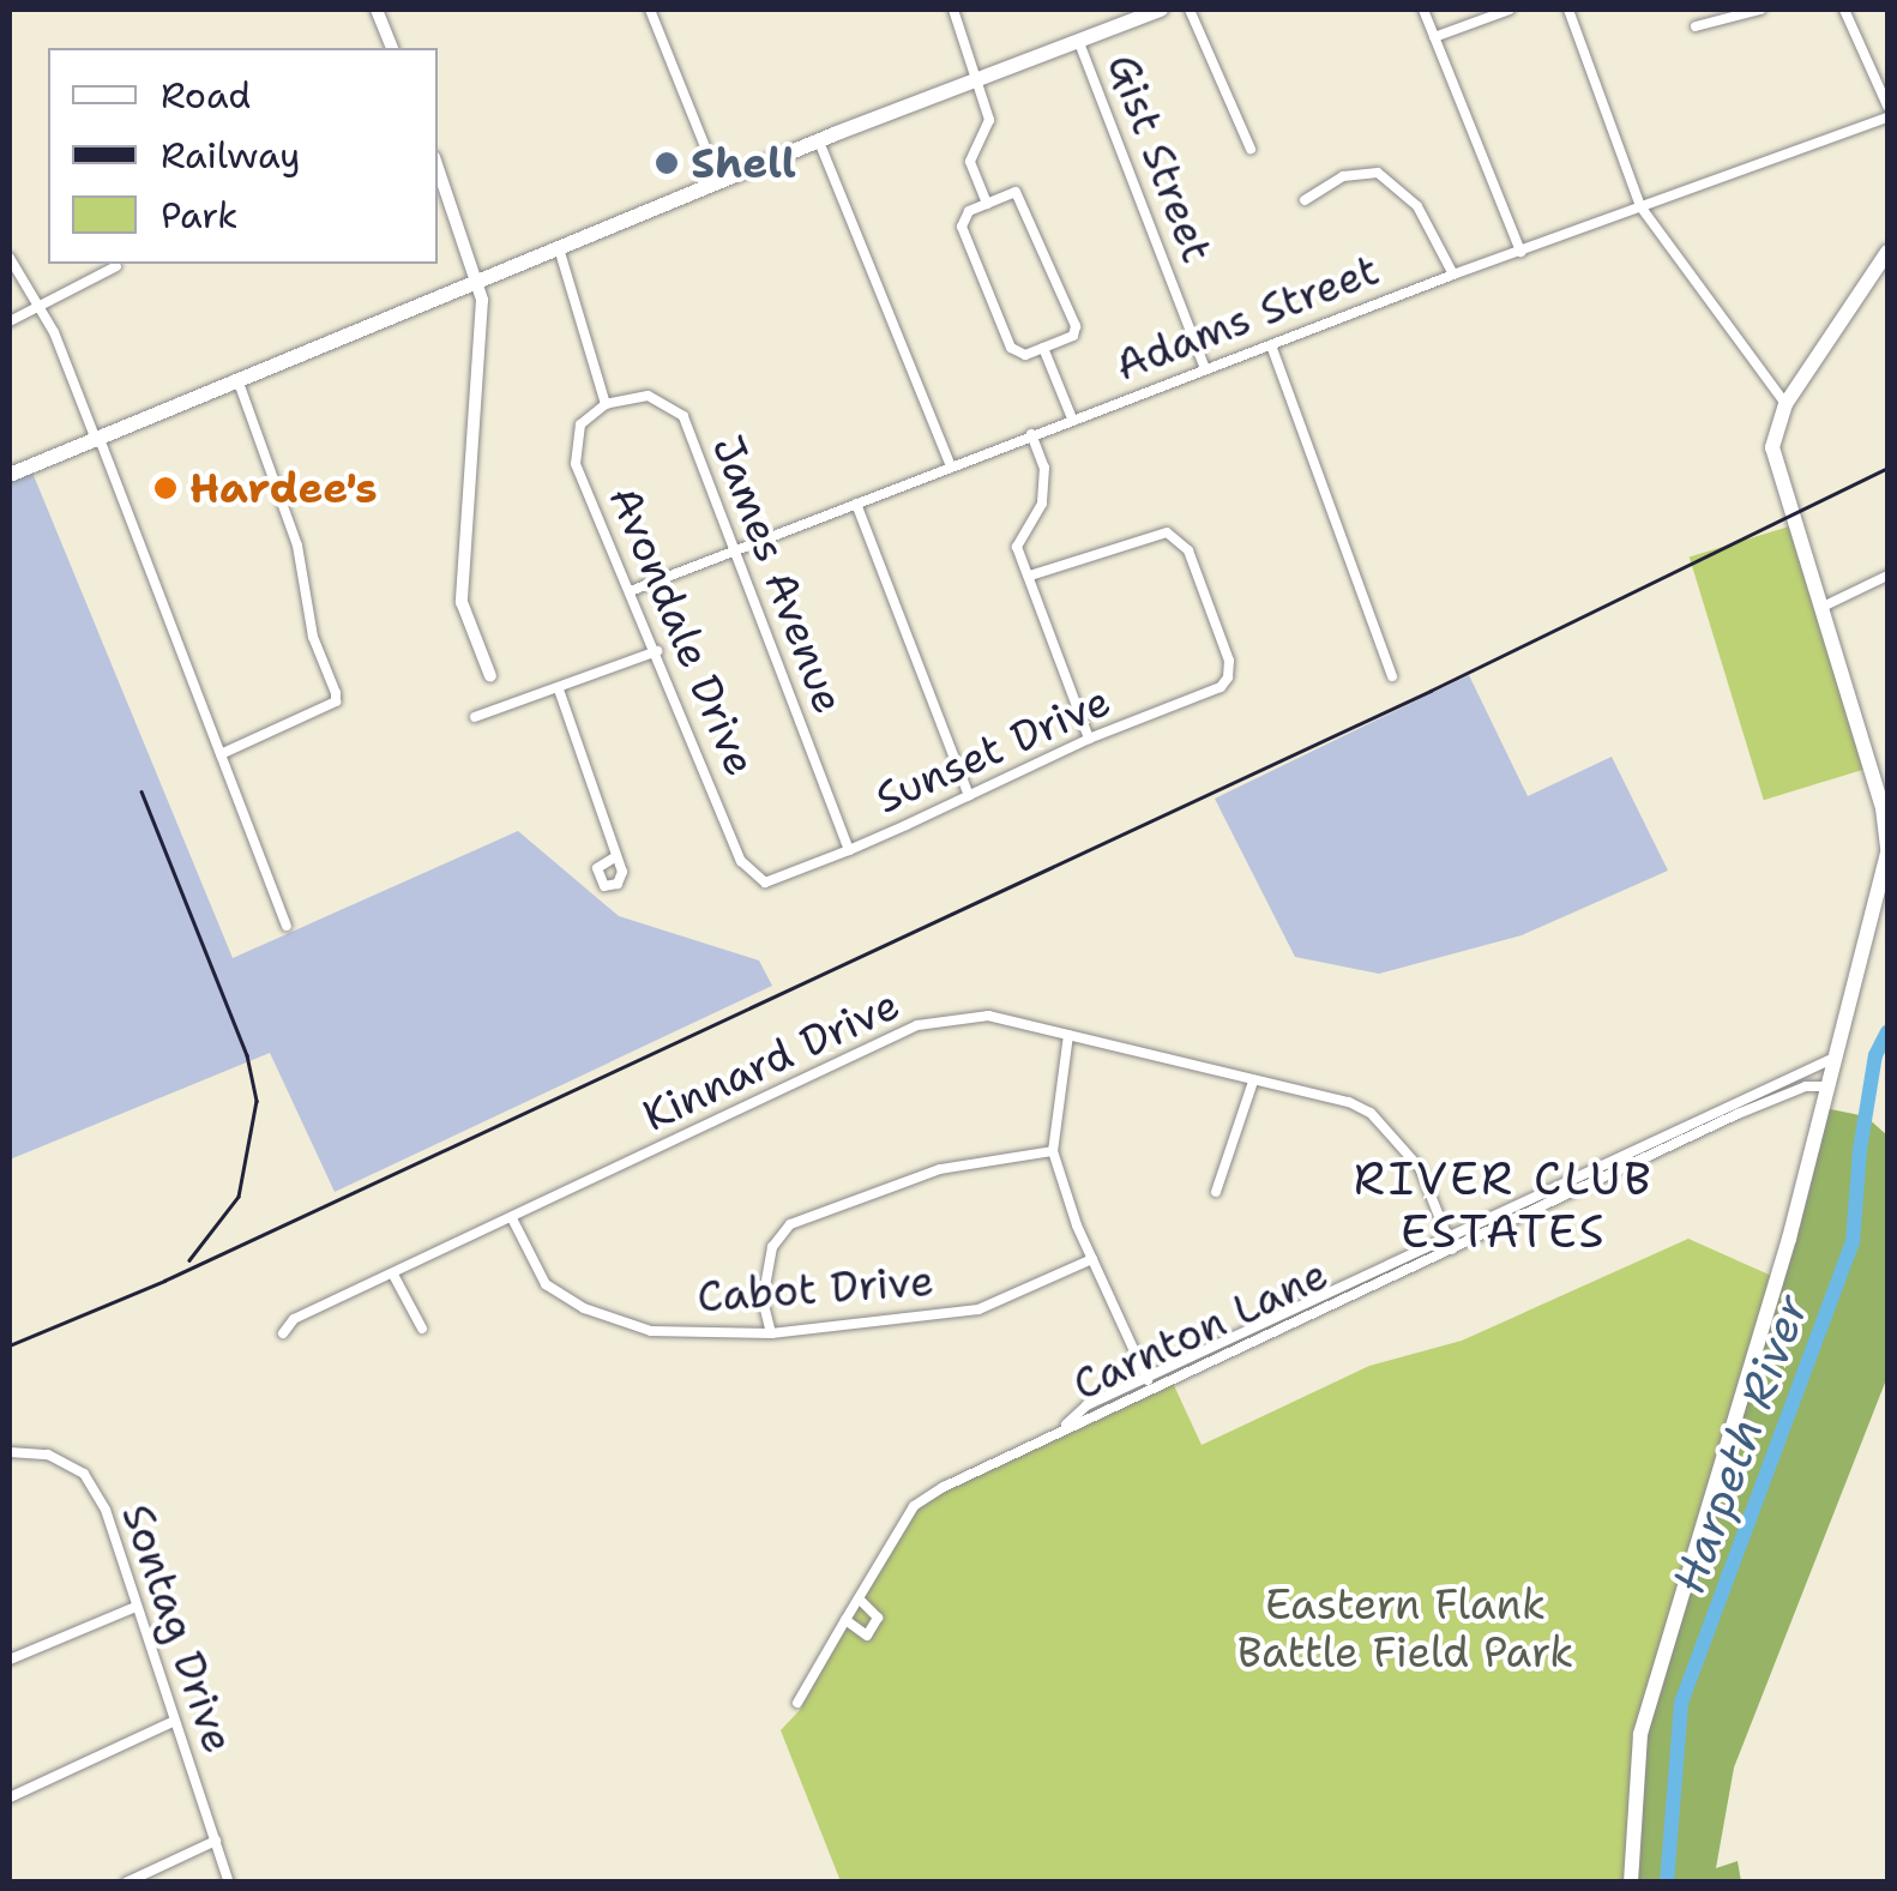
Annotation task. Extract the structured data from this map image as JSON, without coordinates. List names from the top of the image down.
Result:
{
  "streets": {
    "street": [
      "Gist Street",
      "Adams Street",
      "James Avenue",
      "Avondale Drive",
      "Sunset Drive",
      "Kinnard Drive",
      "Cabot Drive",
      "Carnton Lane",
      "Sontag Drive"
    ]
  },
  "crossings": [
    ["Gist Street", "Adams Street"],
    ["Adams Street", "James Avenue"],
    ["Adams Street", "Avondale Drive"],
    ["James Avenue", "Avondale Drive"],
    ["James Avenue", "Sunset Drive"],
    ["Avondale Drive", "Sunset Drive"],
    ["Kinnard Drive", "Cabot Drive"],
    ["Kinnard Drive", "Carnton Lane"]
  ],
  "districts": ["RIVER CLUB ESTATES"],
  "water": ["Harpeth River"],
  "parks": ["Eastern Flank Battle Field Park"],
  "places": ["Shell", "Hardee's"],
  "legend": ["Road", "Railway", "Park"]
}
